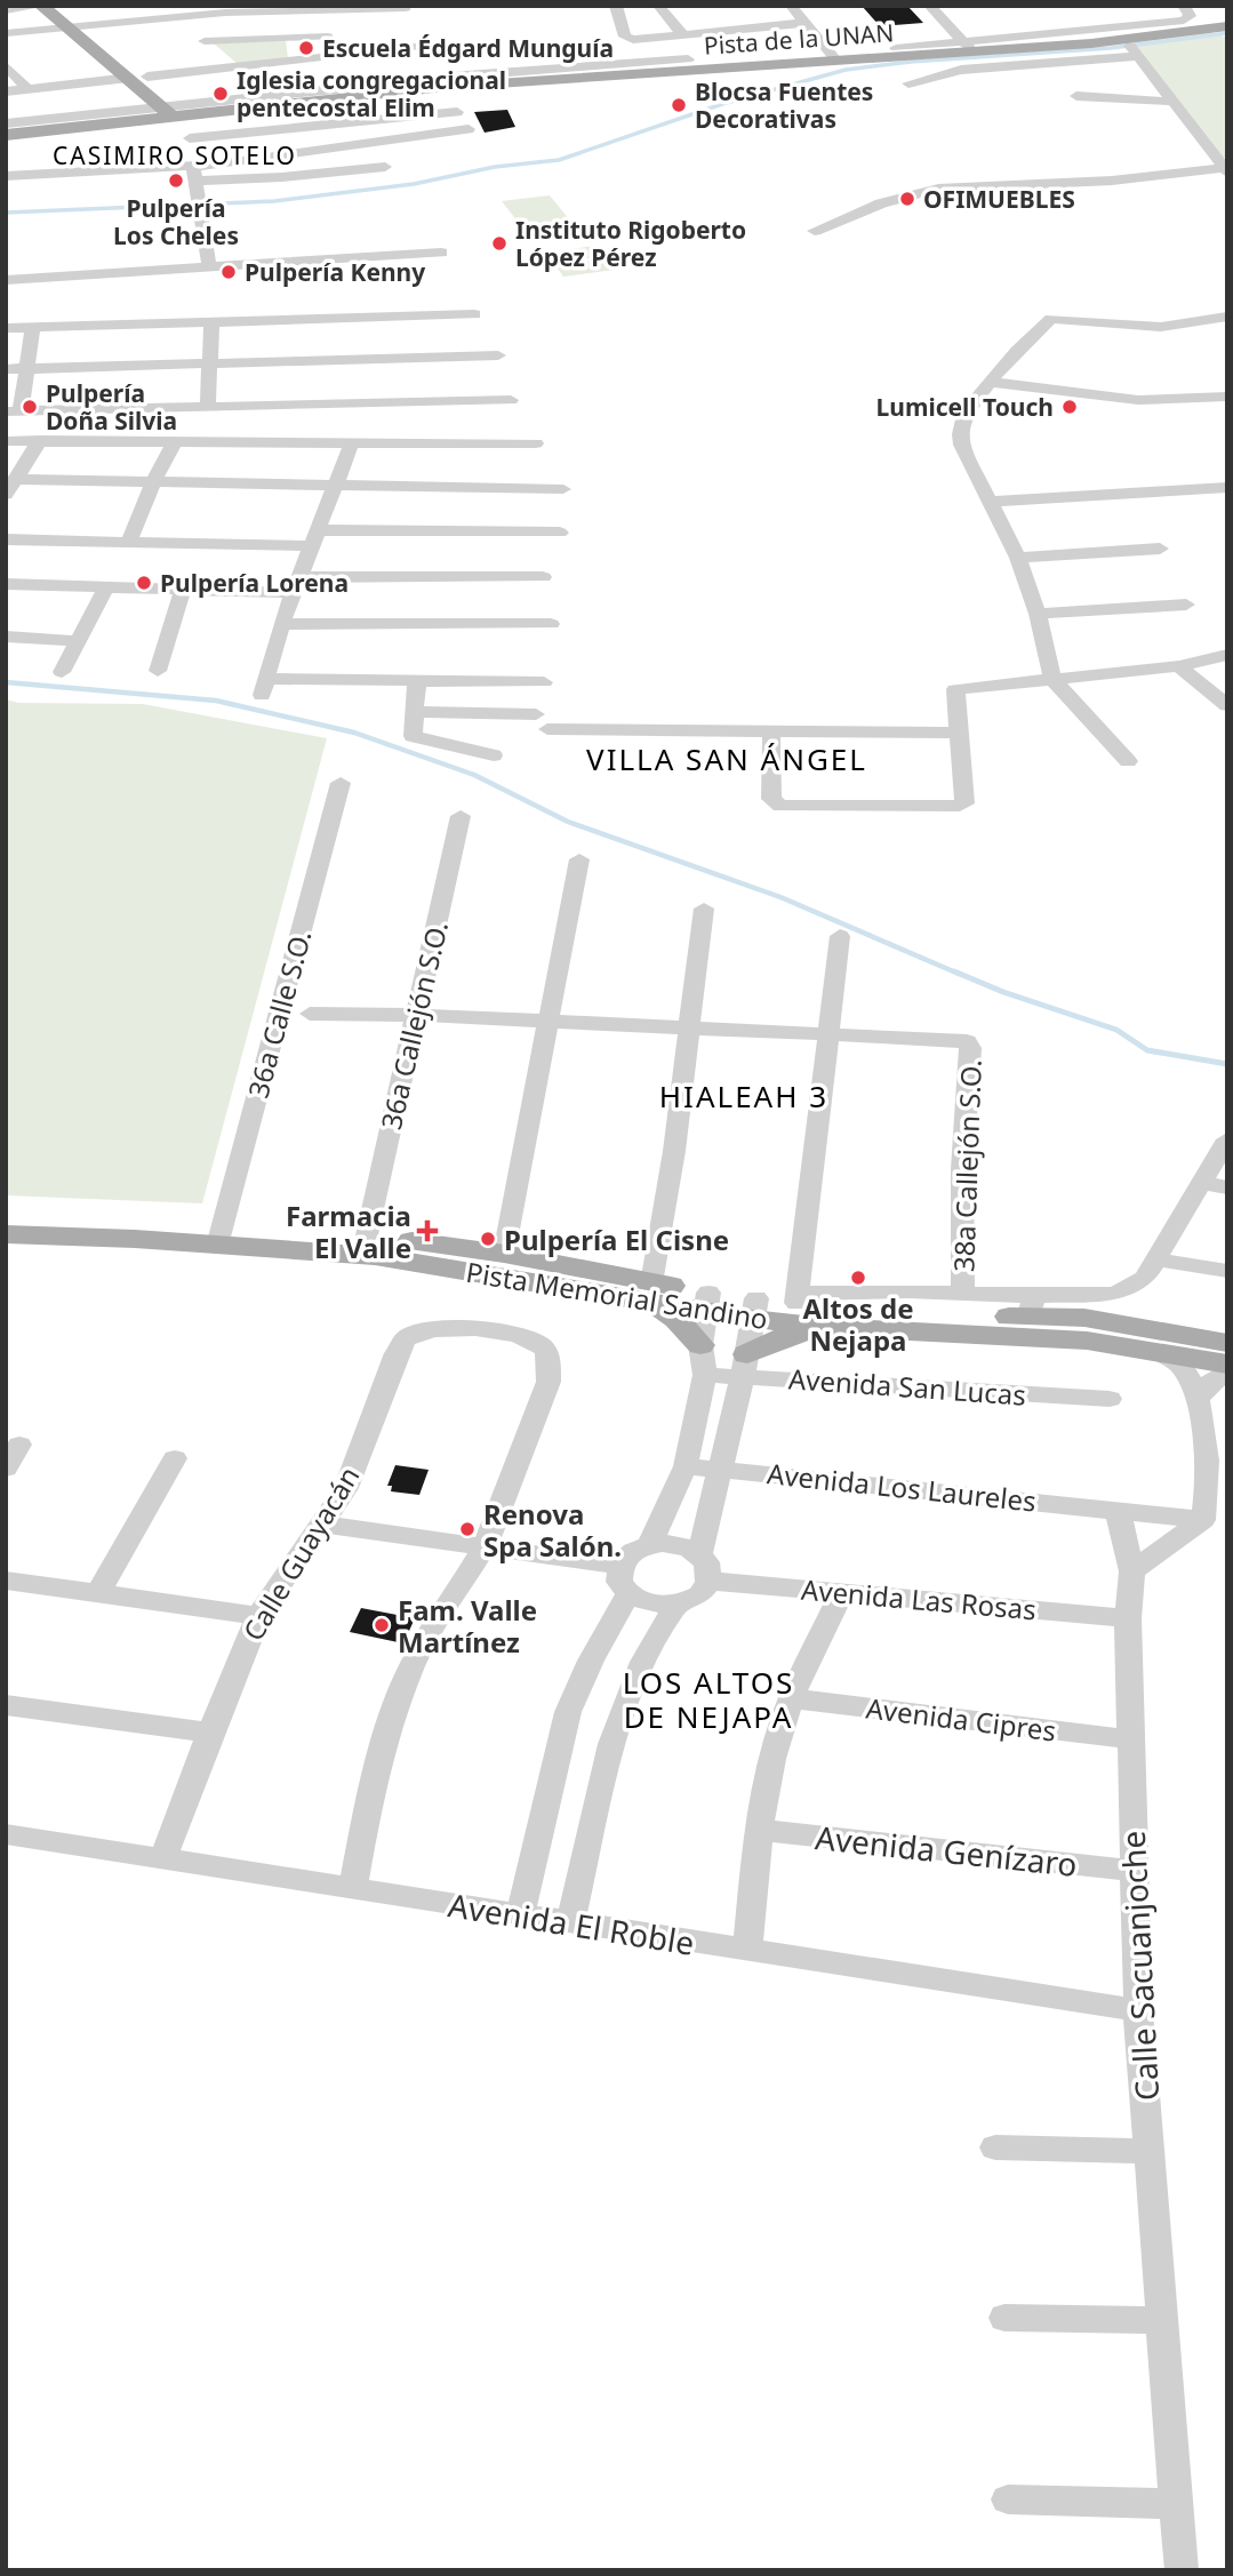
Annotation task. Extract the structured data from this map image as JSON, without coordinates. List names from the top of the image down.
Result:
{
  "streets": {
    "main road": ["Pista de la UNAN", "Pista Memorial Sandino"],
    "street": [
      "36a Calle S.O.",
      "36a Callejón S.O.",
      "38a Callejón S.O.",
      "Avenida San Lucas",
      "Avenida Los Laureles",
      "Calle Guayacán",
      "Avenida Las Rosas",
      "Avenida Cipres",
      "Avenida Genízaro",
      "Avenida El Roble",
      "Calle Sacuanjoche"
    ]
  },
  "crossings": [
    ["36a Calle S.O.", "Pista Memorial Sandino"],
    ["36a Callejón S.O.", "Pista Memorial Sandino"],
    ["Calle Guayacán", "Avenida El Roble"],
    ["Avenida Las Rosas", "Calle Sacuanjoche"],
    ["Avenida Cipres", "Calle Sacuanjoche"],
    ["Avenida Genízaro", "Calle Sacuanjoche"],
    ["Avenida El Roble", "Calle Sacuanjoche"]
  ],
  "districts": [
    "CASIMIRO SOTELO",
    "VILLA SAN ÁNGEL",
    "HIALEAH 3",
    "LOS ALTOS DE NEJAPA"
  ],
  "places": {
    "other": [
      "Escuela Édgard Munguía",
      "Iglesia congregacional pentecostal Elim",
      "Blocsa Fuentes Decorativas",
      "Pulpería Los Cheles",
      "OFIMUEBLES",
      "Instituto Rigoberto López Pérez",
      "Pulpería Kenny",
      "Pulpería Doña Silvia",
      "Lumicell Touch",
      "Pulpería Lorena",
      "Pulpería El Cisne",
      "Altos de Nejapa",
      "Renova Spa Salón.",
      "Fam. Valle Martínez"
    ],
    "health": ["Farmacia El Valle"]
  }
}
